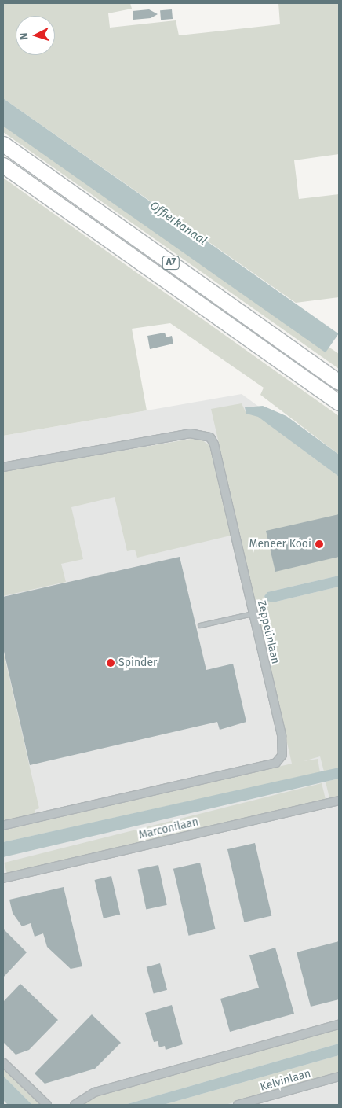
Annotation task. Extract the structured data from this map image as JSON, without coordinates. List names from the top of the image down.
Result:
{
  "streets": {
    "highway": ["A7"],
    "street": ["Zeppelinlaan", "Marconilaan", "Kelvinlaan"]
  },
  "water": ["Offierkanaal"],
  "places": ["Meneer Kooi", "Spinder"],
  "north": "left"
}
